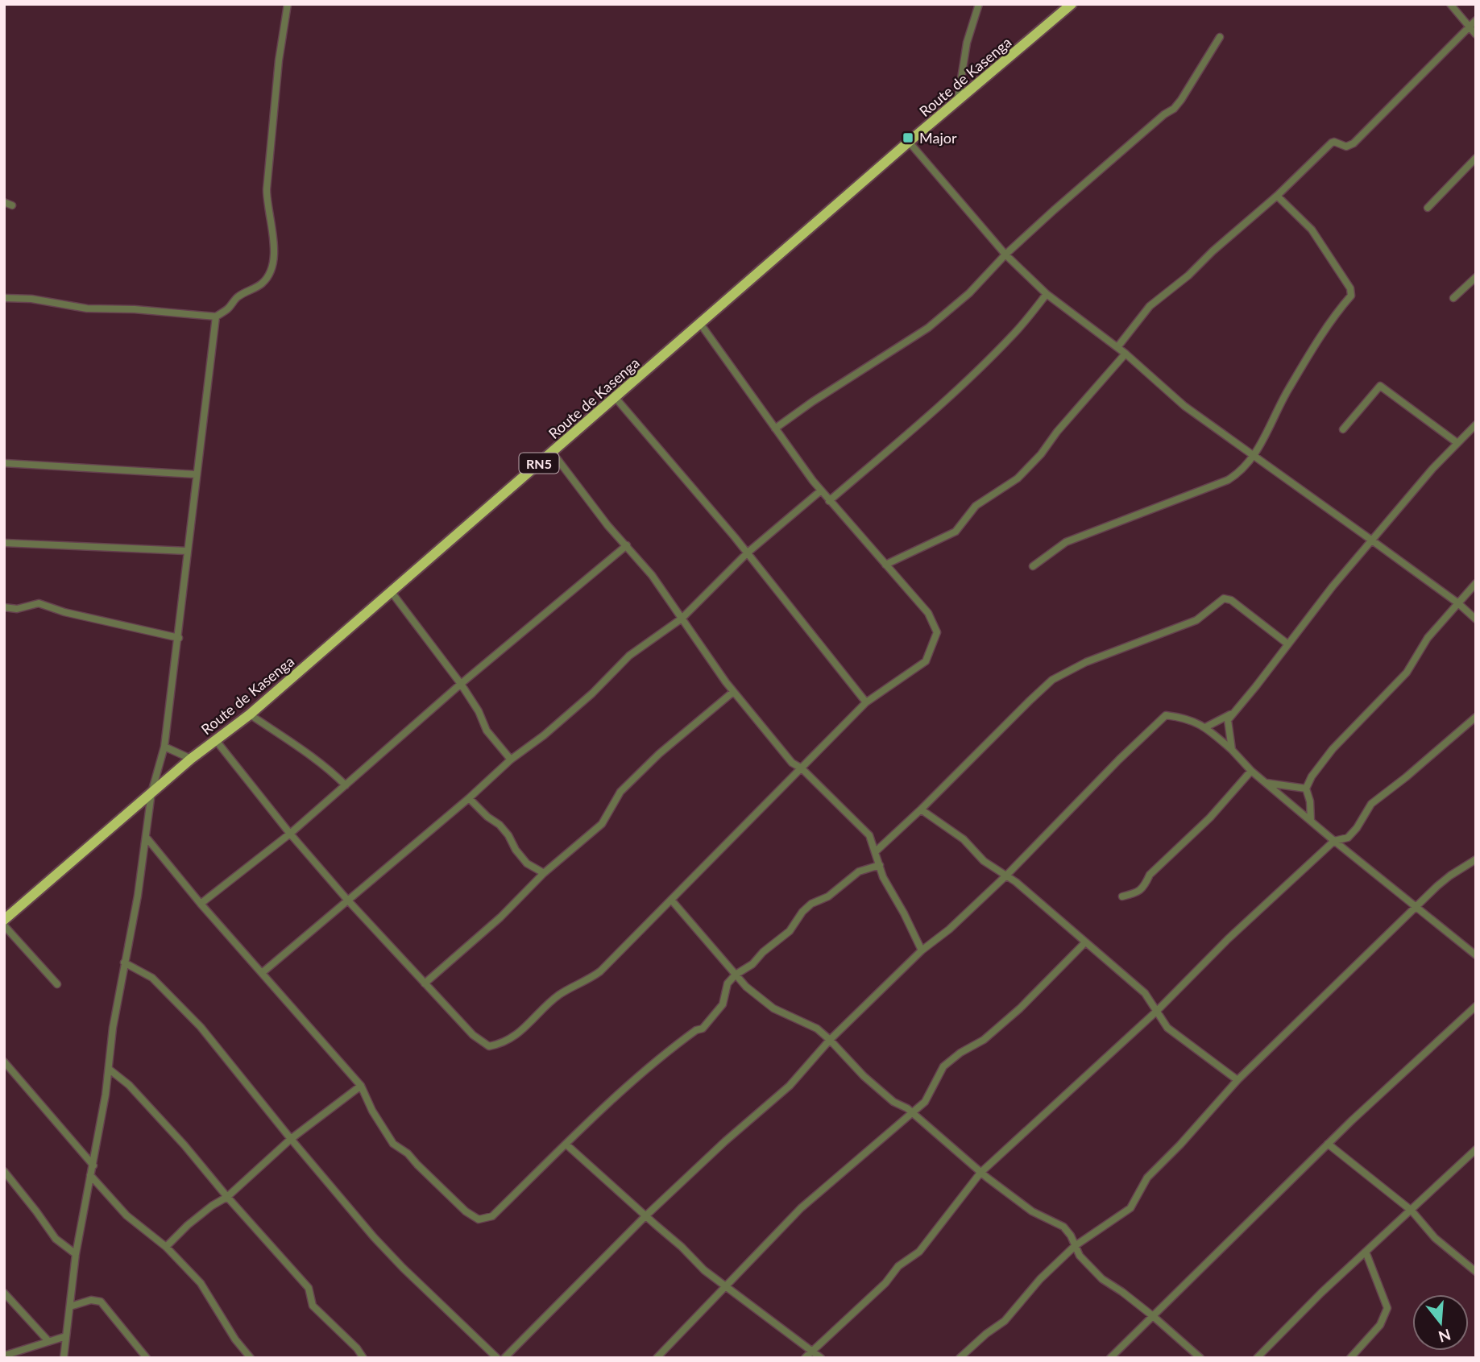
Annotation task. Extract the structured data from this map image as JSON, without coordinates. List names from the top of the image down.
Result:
{
  "streets": {
    "highway": ["Route de Kasenga", "RN5"]
  },
  "places": {
    "transit": ["Major"]
  },
  "north": "bottom"
}
